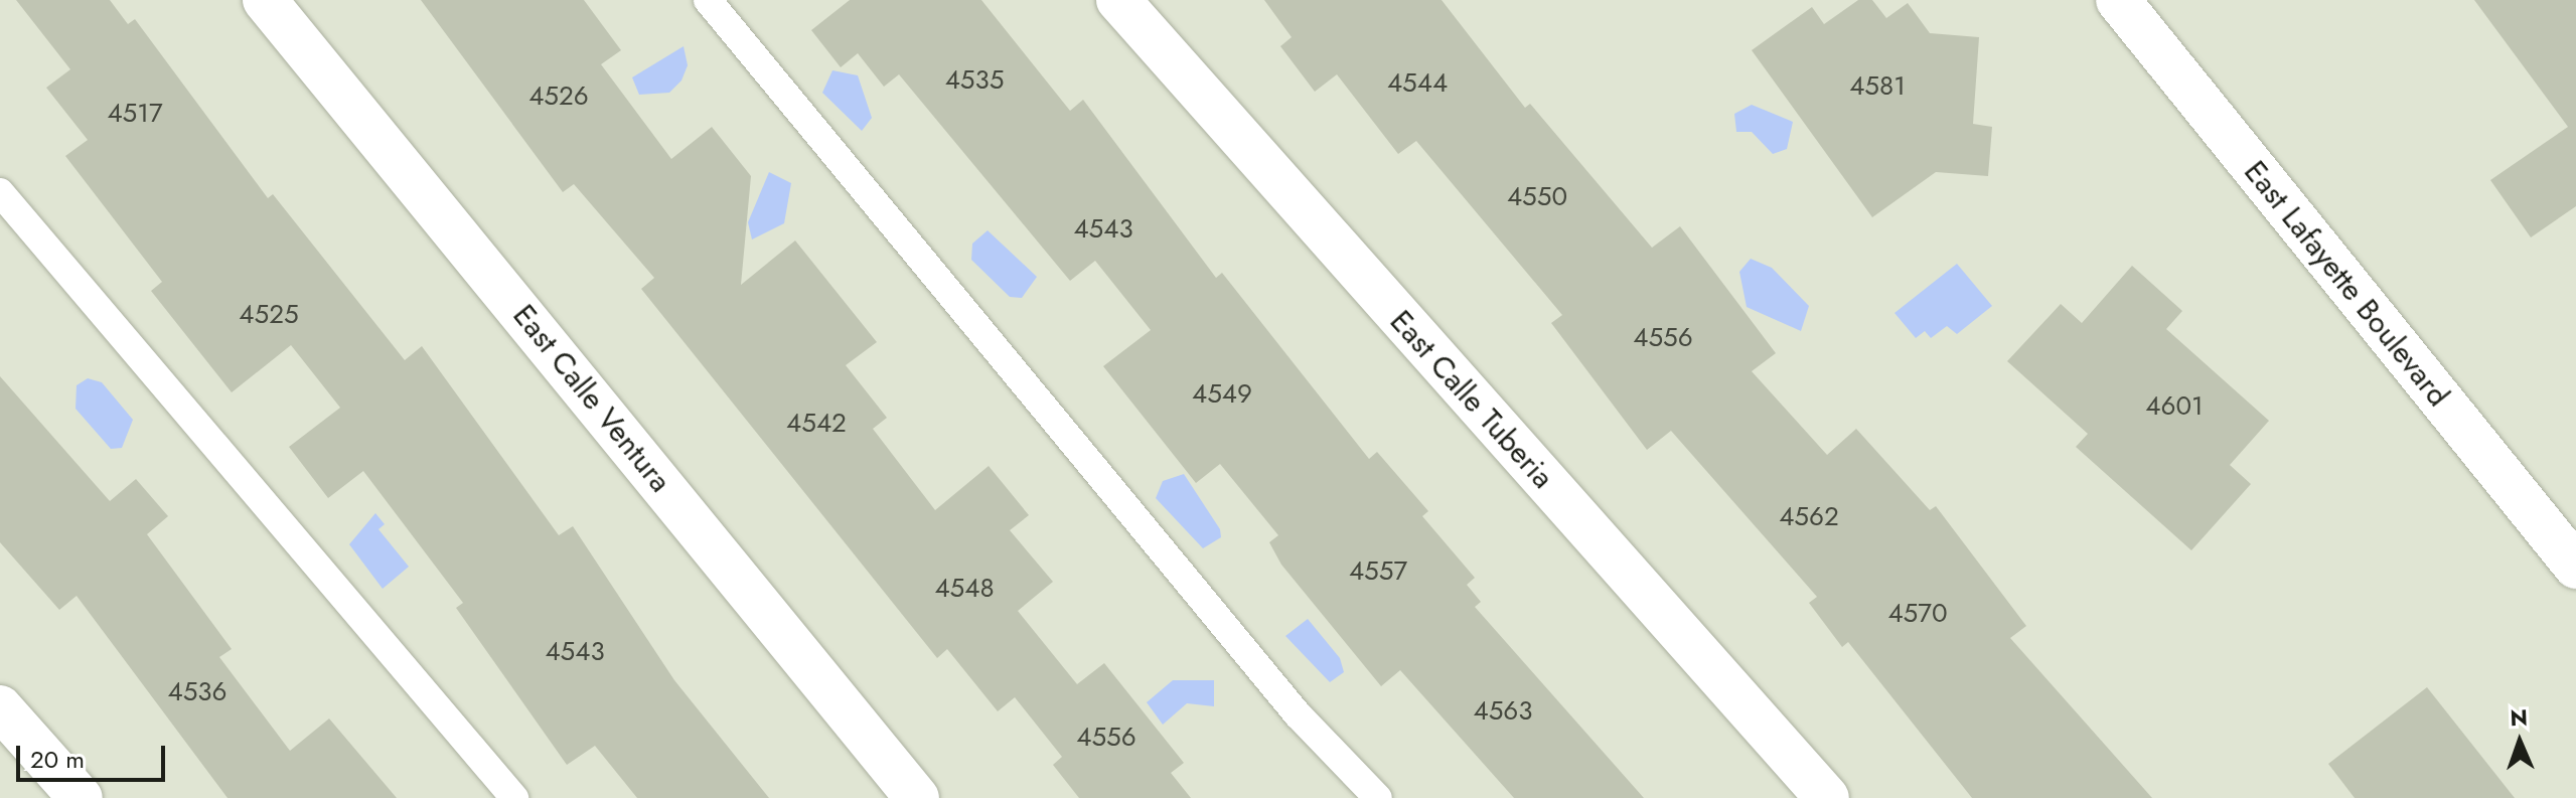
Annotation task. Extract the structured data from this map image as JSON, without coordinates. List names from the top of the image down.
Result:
{
  "streets": {
    "street": ["East Lafayette Boulevard", "East Calle Ventura", "East Calle Tuberia"]
  },
  "house_numbers": [
    "4535",
    "4544",
    "4581",
    "4526",
    "4517",
    "4550",
    "4543",
    "4525",
    "4556",
    "4549",
    "4601",
    "4542",
    "4562",
    "4557",
    "4548",
    "4570",
    "4543",
    "4536",
    "4563",
    "4556"
  ],
  "scale_bar": "20 m",
  "north": "top"
}
